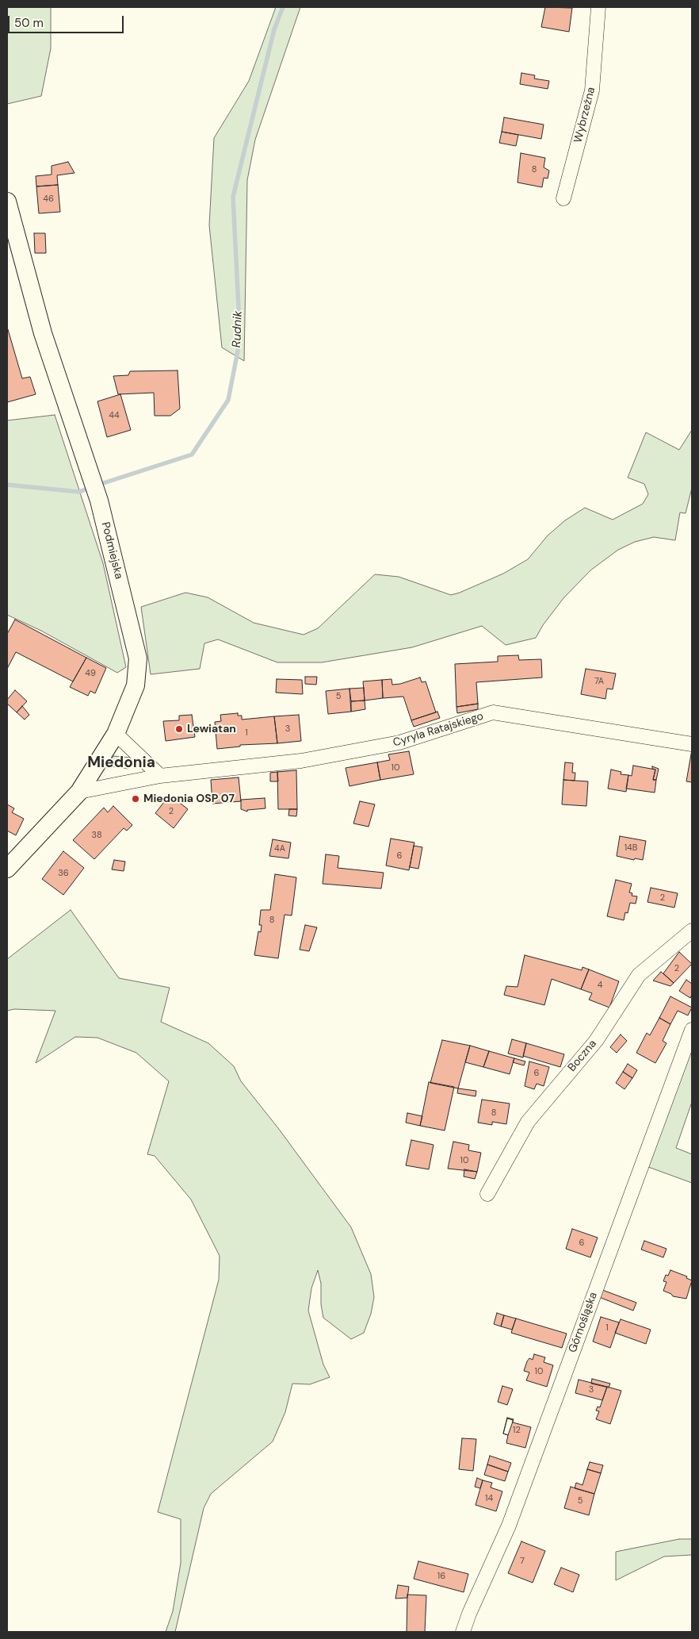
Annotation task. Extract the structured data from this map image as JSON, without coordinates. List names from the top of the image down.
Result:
{
  "streets": {
    "street": [
      "Wybrzeżna",
      "Podmiejska",
      "Cyryla Ratajskiego",
      "Boczna",
      "Górnośląska"
    ]
  },
  "crossings": [
    ["Podmiejska", "Cyryla Ratajskiego"]
  ],
  "districts": ["Miedonia"],
  "water": ["Rudnik"],
  "places": ["Lewiatan", "Miedonia OSP 07"],
  "house_numbers": [
    "8",
    "46",
    "44",
    "49",
    "7A",
    "5",
    "3",
    "1",
    "10",
    "2",
    "38",
    "14B",
    "4A",
    "6",
    "36",
    "2",
    "8",
    "2",
    "4",
    "6",
    "8",
    "10",
    "6",
    "1",
    "10",
    "3",
    "12",
    "14",
    "5",
    "7",
    "16"
  ],
  "scale_bar": "50 m"
}
